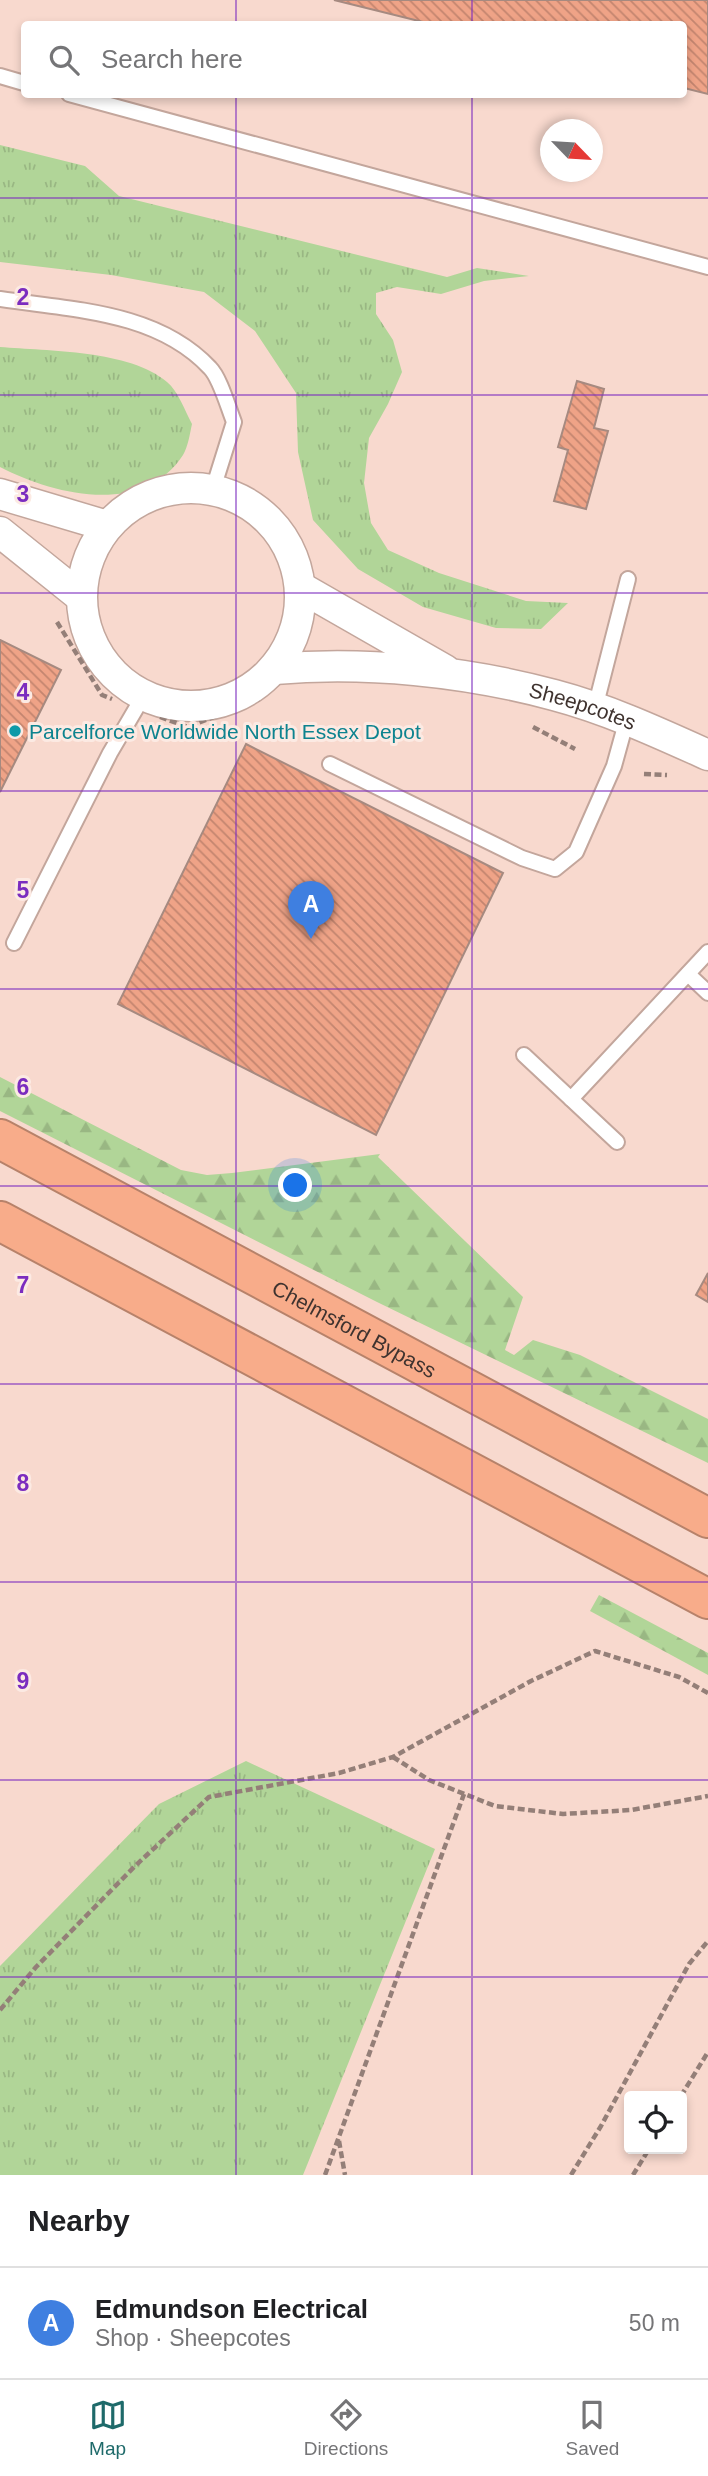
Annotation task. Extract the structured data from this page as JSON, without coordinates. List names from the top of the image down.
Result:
{
  "streets": {
    "highway": ["Chelmsford Bypass"],
    "street": ["Sheepcotes"]
  },
  "places": ["Parcelforce Worldwide North Essex Depot"],
  "north": "bottom right",
  "page": {
    "search": "Search here",
    "pins": "A",
    "heading": "Nearby",
    "list": [
      {
        "mark": "A",
        "name": "Edmundson Electrical",
        "note": "Shop · Sheepcotes",
        "value": "50 m"
      }
    ],
    "nav": ["Map", "Directions", "Saved"]
  },
  "grid": {
    "rows": [
      "2",
      "3",
      "4",
      "5",
      "6",
      "7",
      "8",
      "9"
    ]
  }
}
